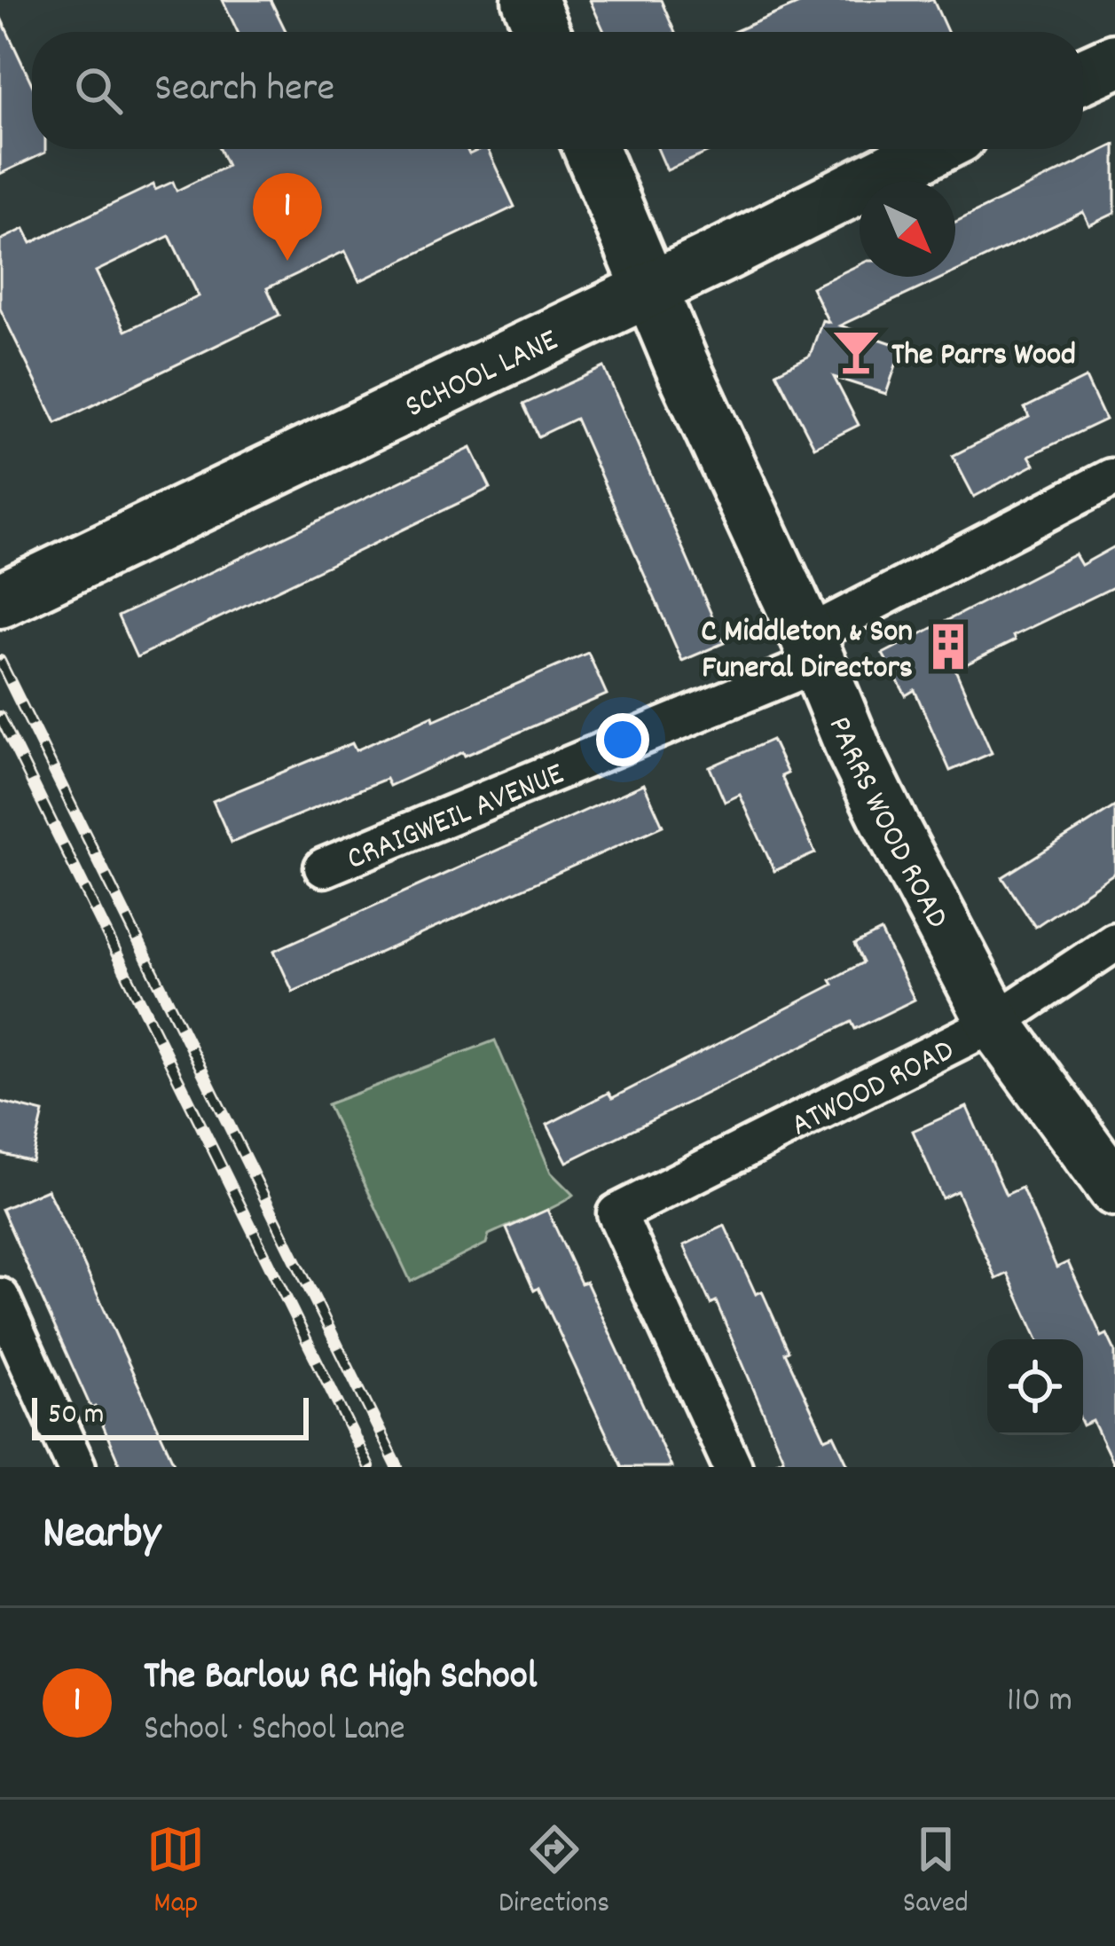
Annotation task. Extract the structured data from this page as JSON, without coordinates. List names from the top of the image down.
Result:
{
  "streets": {
    "street": [
      "SCHOOL LANE",
      "CRAIGWEIL AVENUE",
      "PARRS WOOD ROAD",
      "ATWOOD ROAD"
    ]
  },
  "crossings": [
    ["SCHOOL LANE", "PARRS WOOD ROAD"],
    ["CRAIGWEIL AVENUE", "PARRS WOOD ROAD"],
    ["PARRS WOOD ROAD", "ATWOOD ROAD"]
  ],
  "places": {
    "bar": ["The Parrs Wood"],
    "building": ["C Middleton & Son Funeral Directors"]
  },
  "scale_bar": "50 m",
  "north": "bottom right",
  "page": {
    "search": "Search here",
    "pins": "1",
    "scale": "50 m",
    "heading": "Nearby",
    "list": [
      {
        "mark": "1",
        "name": "The Barlow RC High School",
        "note": "School · School Lane",
        "value": "110 m"
      }
    ],
    "nav": ["Map", "Directions", "Saved"]
  }
}
